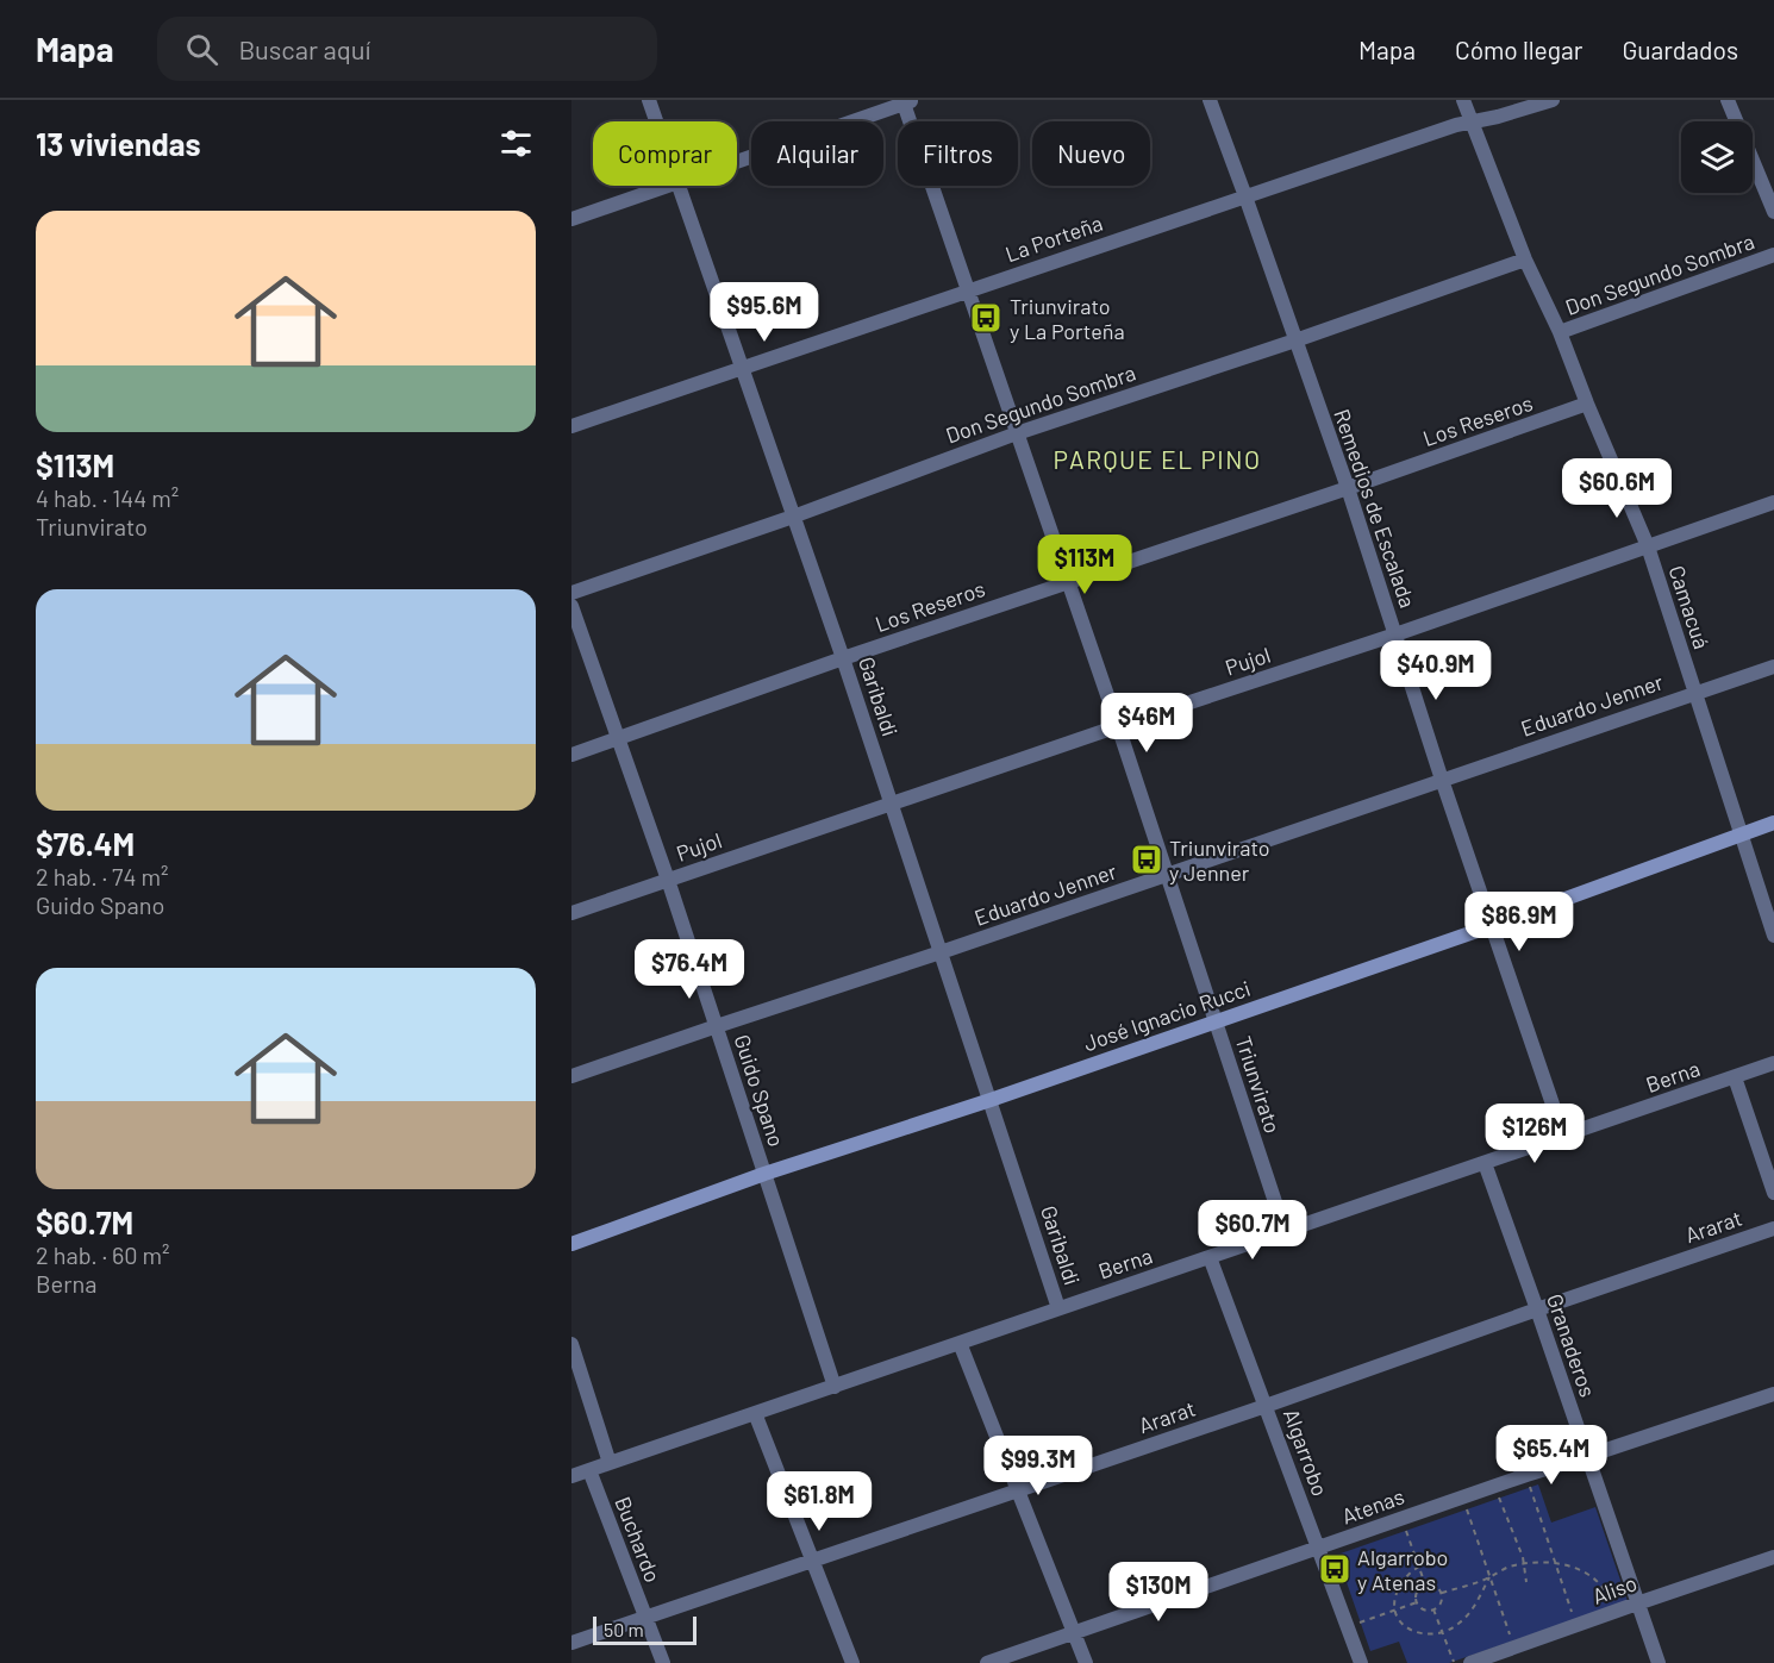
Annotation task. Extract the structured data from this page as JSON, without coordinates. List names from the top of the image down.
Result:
{
  "streets": {
    "street": [
      "La Porteña",
      "Don Segundo Sombra",
      "Los Reseros",
      "Remedios de Escalada",
      "Camacuá",
      "Pujol",
      "Garibaldi",
      "Eduardo Jenner",
      "José Ignacio Rucci",
      "Berna",
      "Triunvirato",
      "Guido Spano",
      "Ararat",
      "Granaderos",
      "Algarrobo",
      "Atenas",
      "Buchardo",
      "Aliso"
    ]
  },
  "crossings": [
    ["La Porteña", "Remedios de Escalada"],
    ["La Porteña", "Camacuá"],
    ["La Porteña", "Garibaldi"],
    ["La Porteña", "Triunvirato"],
    ["Don Segundo Sombra", "Remedios de Escalada"],
    ["Don Segundo Sombra", "Camacuá"],
    ["Don Segundo Sombra", "Garibaldi"],
    ["Don Segundo Sombra", "Triunvirato"],
    ["Los Reseros", "Remedios de Escalada"],
    ["Los Reseros", "Camacuá"],
    ["Los Reseros", "Garibaldi"],
    ["Los Reseros", "Triunvirato"],
    ["Los Reseros", "Guido Spano"],
    ["Remedios de Escalada", "Pujol"],
    ["Remedios de Escalada", "Eduardo Jenner"],
    ["Remedios de Escalada", "José Ignacio Rucci"],
    ["Remedios de Escalada", "Berna"],
    ["Camacuá", "Pujol"],
    ["Camacuá", "Eduardo Jenner"],
    ["Camacuá", "José Ignacio Rucci"],
    ["Pujol", "Garibaldi"],
    ["Pujol", "Triunvirato"],
    ["Pujol", "Guido Spano"],
    ["Garibaldi", "Eduardo Jenner"],
    ["Garibaldi", "José Ignacio Rucci"],
    ["Garibaldi", "Berna"],
    ["Eduardo Jenner", "Triunvirato"],
    ["Eduardo Jenner", "Guido Spano"],
    ["José Ignacio Rucci", "Triunvirato"],
    ["José Ignacio Rucci", "Guido Spano"],
    ["Berna", "Triunvirato"],
    ["Berna", "Guido Spano"],
    ["Berna", "Granaderos"],
    ["Berna", "Algarrobo"],
    ["Berna", "Buchardo"],
    ["Ararat", "Granaderos"],
    ["Ararat", "Algarrobo"],
    ["Ararat", "Buchardo"],
    ["Granaderos", "Atenas"],
    ["Granaderos", "Aliso"],
    ["Algarrobo", "Atenas"]
  ],
  "districts": ["PARQUE EL PINO"],
  "places": {
    "bus stop": ["Triunvirato y La Porteña", "Triunvirato y Jenner", "Algarrobo y Atenas"]
  },
  "scale_bar": "50 m",
  "page": {
    "header": "Mapa",
    "search": "Buscar aquí",
    "nav": ["Mapa", "Cómo llegar", "Guardados"],
    "heading": "13 viviendas",
    "chip": [
      "Comprar",
      "Alquilar",
      "Filtros",
      "Nuevo"
    ],
    "list": [
      {
        "name": "$113M",
        "note": "4 hab. · 144 m² · Triunvirato"
      },
      {
        "name": "$76.4M",
        "note": "2 hab. · 74 m² · Guido Spano"
      },
      {
        "name": "$60.7M",
        "note": "2 hab. · 60 m² · Berna"
      }
    ],
    "price": [
      "$95.6M",
      "$60.6M",
      "$113M",
      "$40.9M",
      "$46M",
      "$86.9M",
      "$76.4M",
      "$126M",
      "$60.7M",
      "$65.4M",
      "$99.3M",
      "$61.8M",
      "$130M"
    ],
    "scale": "50 m"
  }
}
